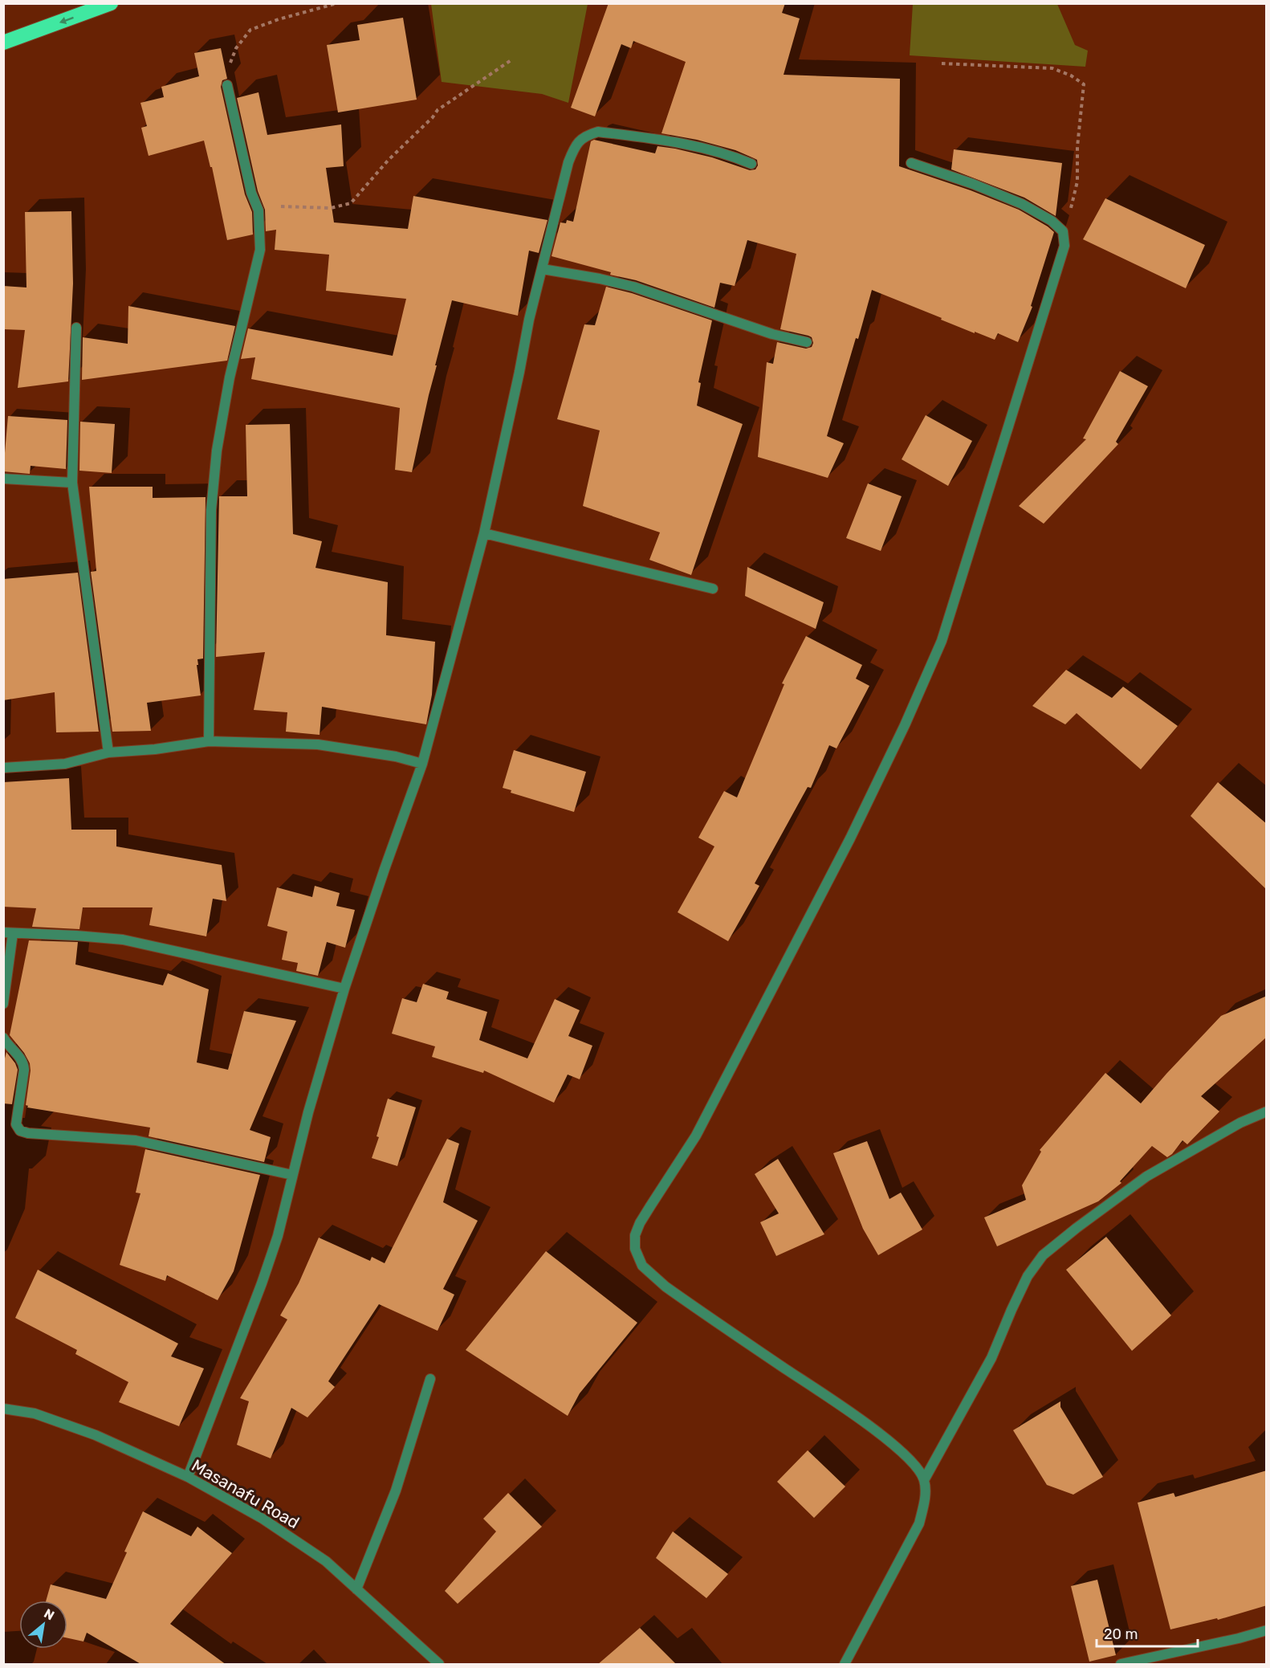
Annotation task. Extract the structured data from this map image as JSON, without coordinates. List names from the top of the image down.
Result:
{
  "streets": {
    "street": ["Masanafu Road"]
  },
  "scale_bar": "20 m",
  "north": "top right"
}
